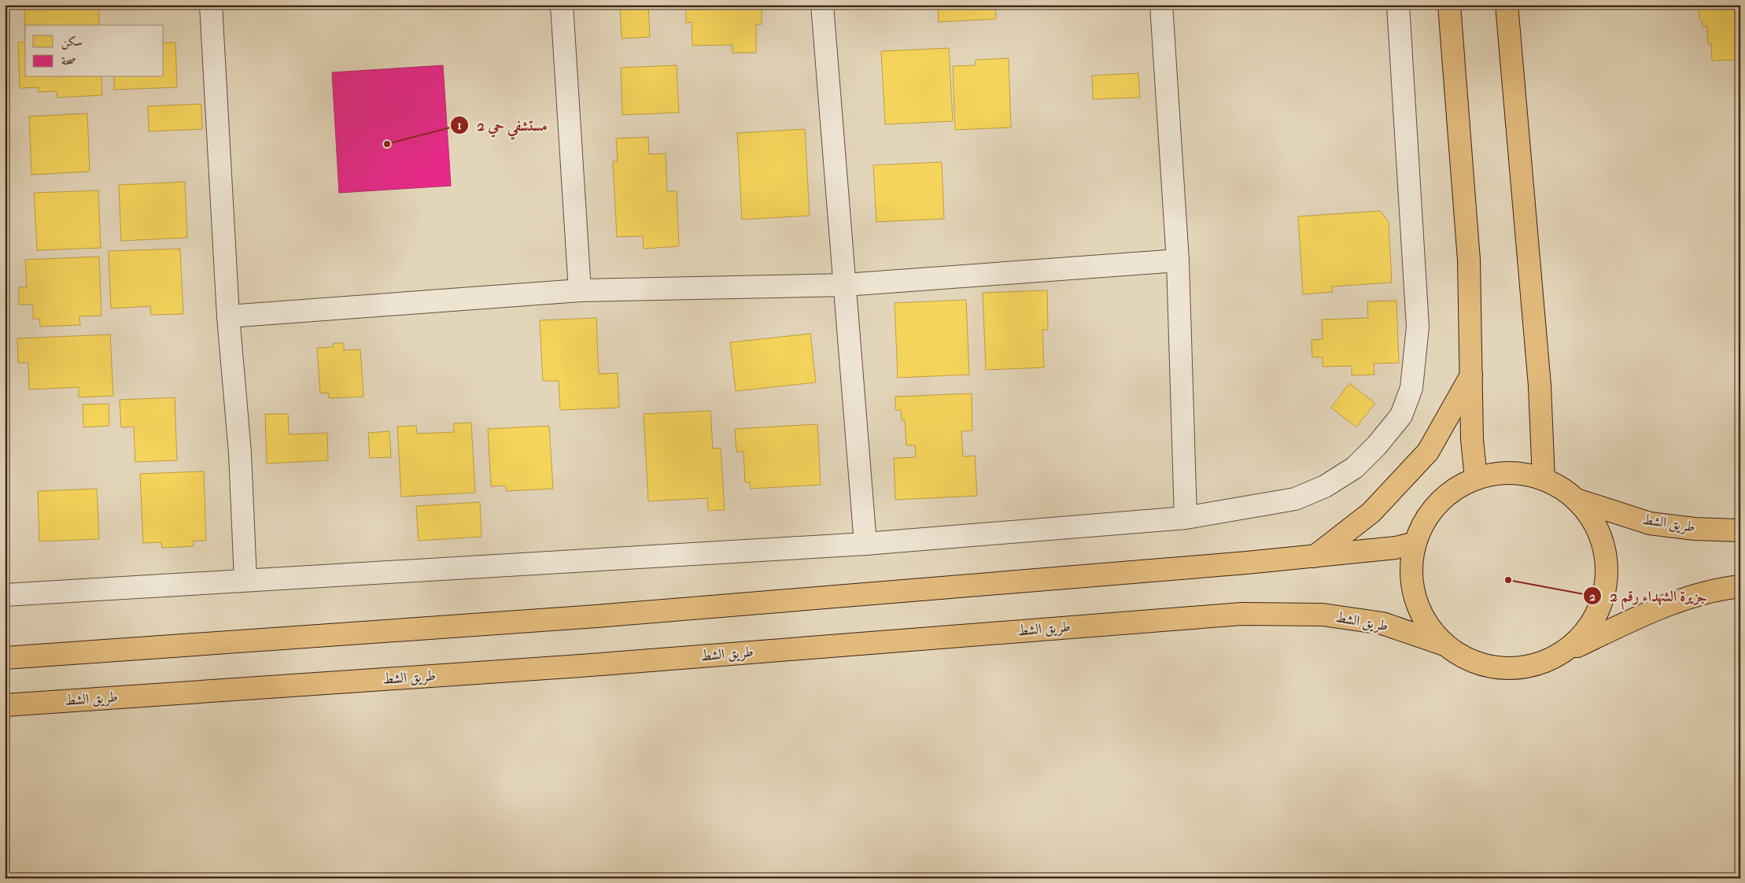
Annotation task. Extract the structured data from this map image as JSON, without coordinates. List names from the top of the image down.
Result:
{
  "streets": {
    "main road": ["طريق الشط"]
  },
  "places": ["مستشفي حي 2", "جزيرة الشهداء رقم 2"],
  "legend": ["سكن", "صحة"]
}
